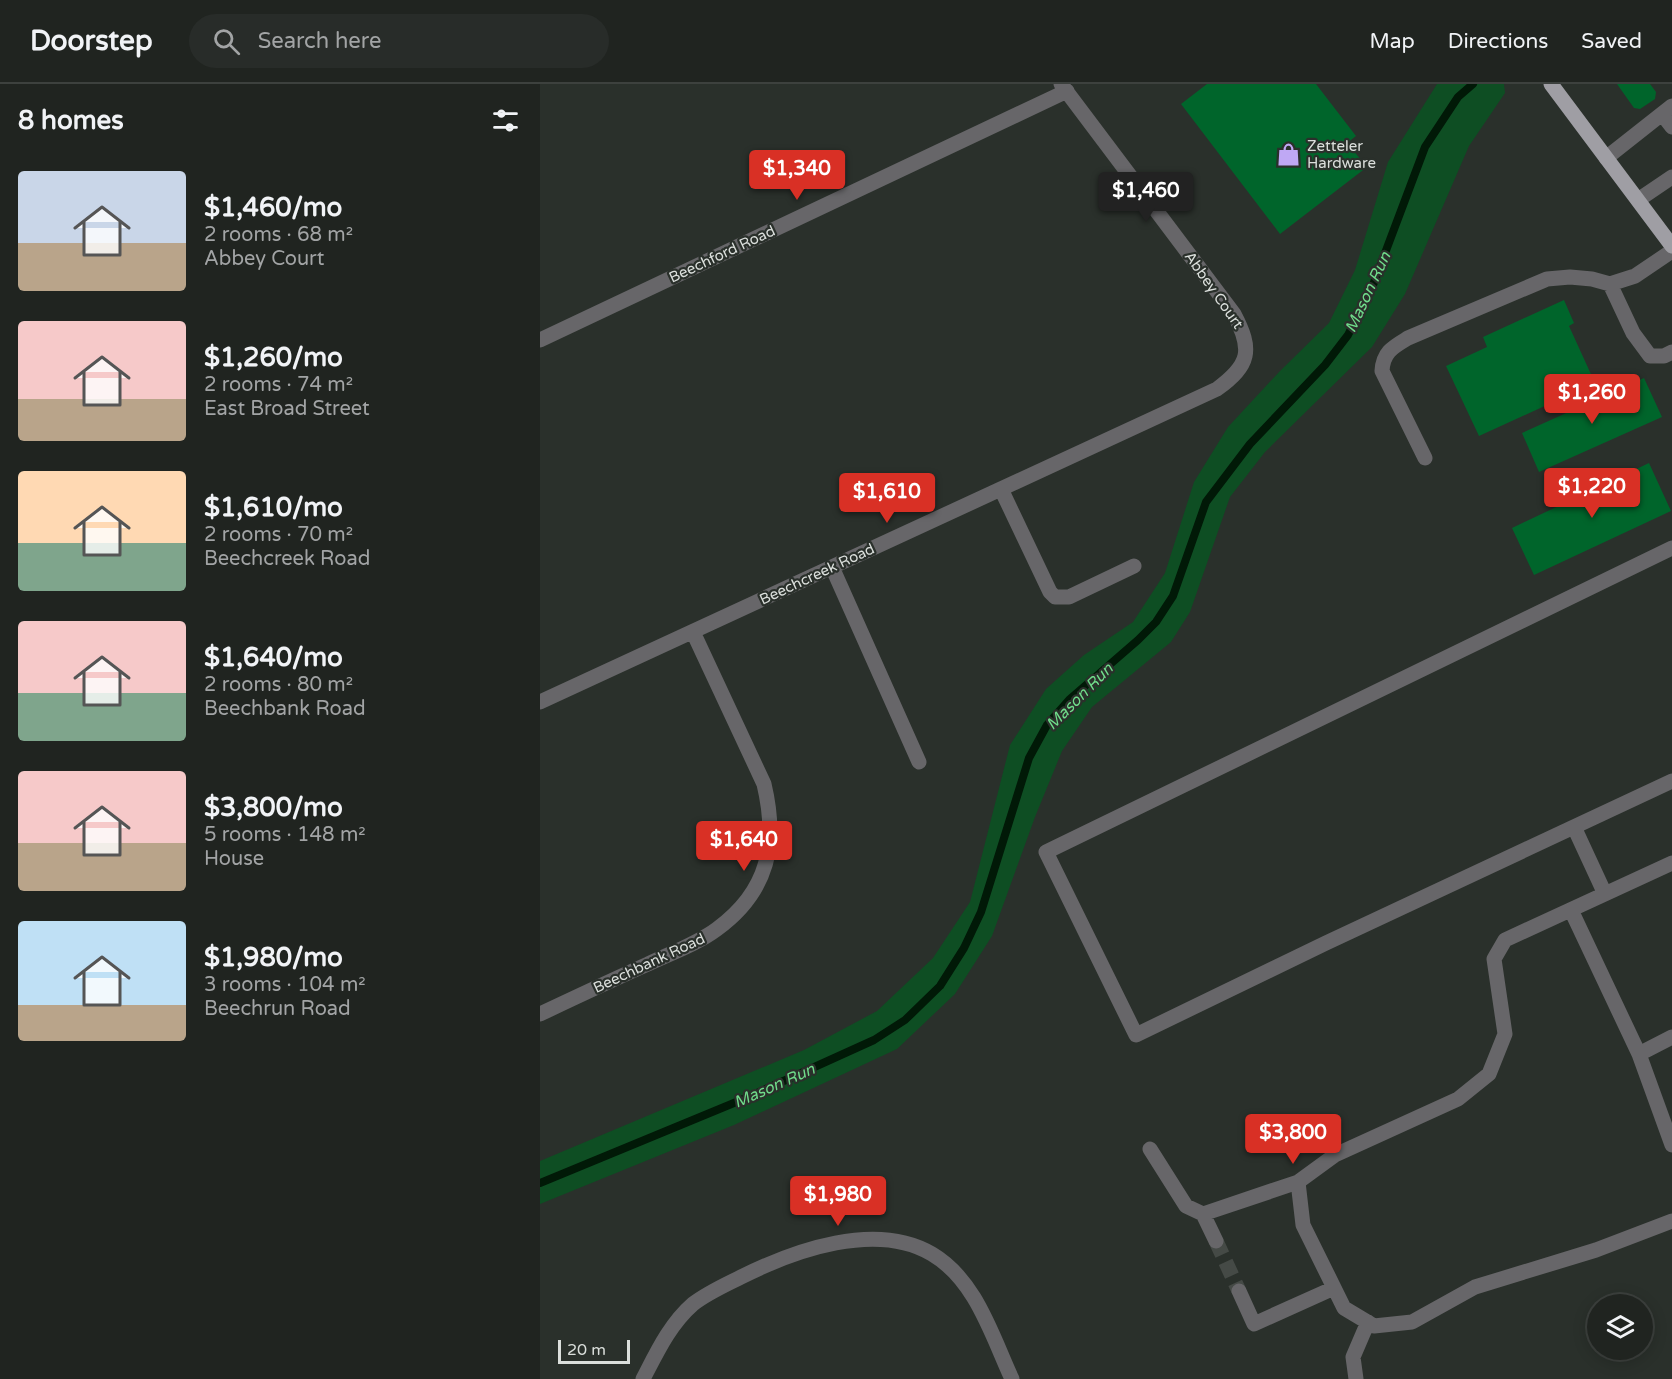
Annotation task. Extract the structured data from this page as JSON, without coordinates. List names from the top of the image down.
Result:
{
  "streets": {
    "street": [
      "Beechford Road",
      "Abbey Court",
      "Beechcreek Road",
      "Beechbank Road"
    ]
  },
  "crossings": [
    ["Beechford Road", "Abbey Court"],
    ["Abbey Court", "Beechcreek Road"],
    ["Beechcreek Road", "Beechbank Road"]
  ],
  "water": ["Mason Run"],
  "places": {
    "shop": ["Zetteler Hardware"]
  },
  "scale_bar": "20 m",
  "page": {
    "header": "Doorstep",
    "search": "Search here",
    "nav": ["Map", "Directions", "Saved"],
    "heading": "8 homes",
    "price": [
      "$1,340",
      "$1,460",
      "$1,260",
      "$1,220",
      "$1,610",
      "$1,640",
      "$3,800",
      "$1,980"
    ],
    "list": [
      {
        "name": "$1,460/mo",
        "note": "2 rooms · 68 m² · Abbey Court"
      },
      {
        "name": "$1,260/mo",
        "note": "2 rooms · 74 m² · East Broad Street"
      },
      {
        "name": "$1,610/mo",
        "note": "2 rooms · 70 m² · Beechcreek Road"
      },
      {
        "name": "$1,640/mo",
        "note": "2 rooms · 80 m² · Beechbank Road"
      },
      {
        "name": "$3,800/mo",
        "note": "5 rooms · 148 m² · House"
      },
      {
        "name": "$1,980/mo",
        "note": "3 rooms · 104 m² · Beechrun Road"
      }
    ],
    "scale": "20 m"
  }
}
